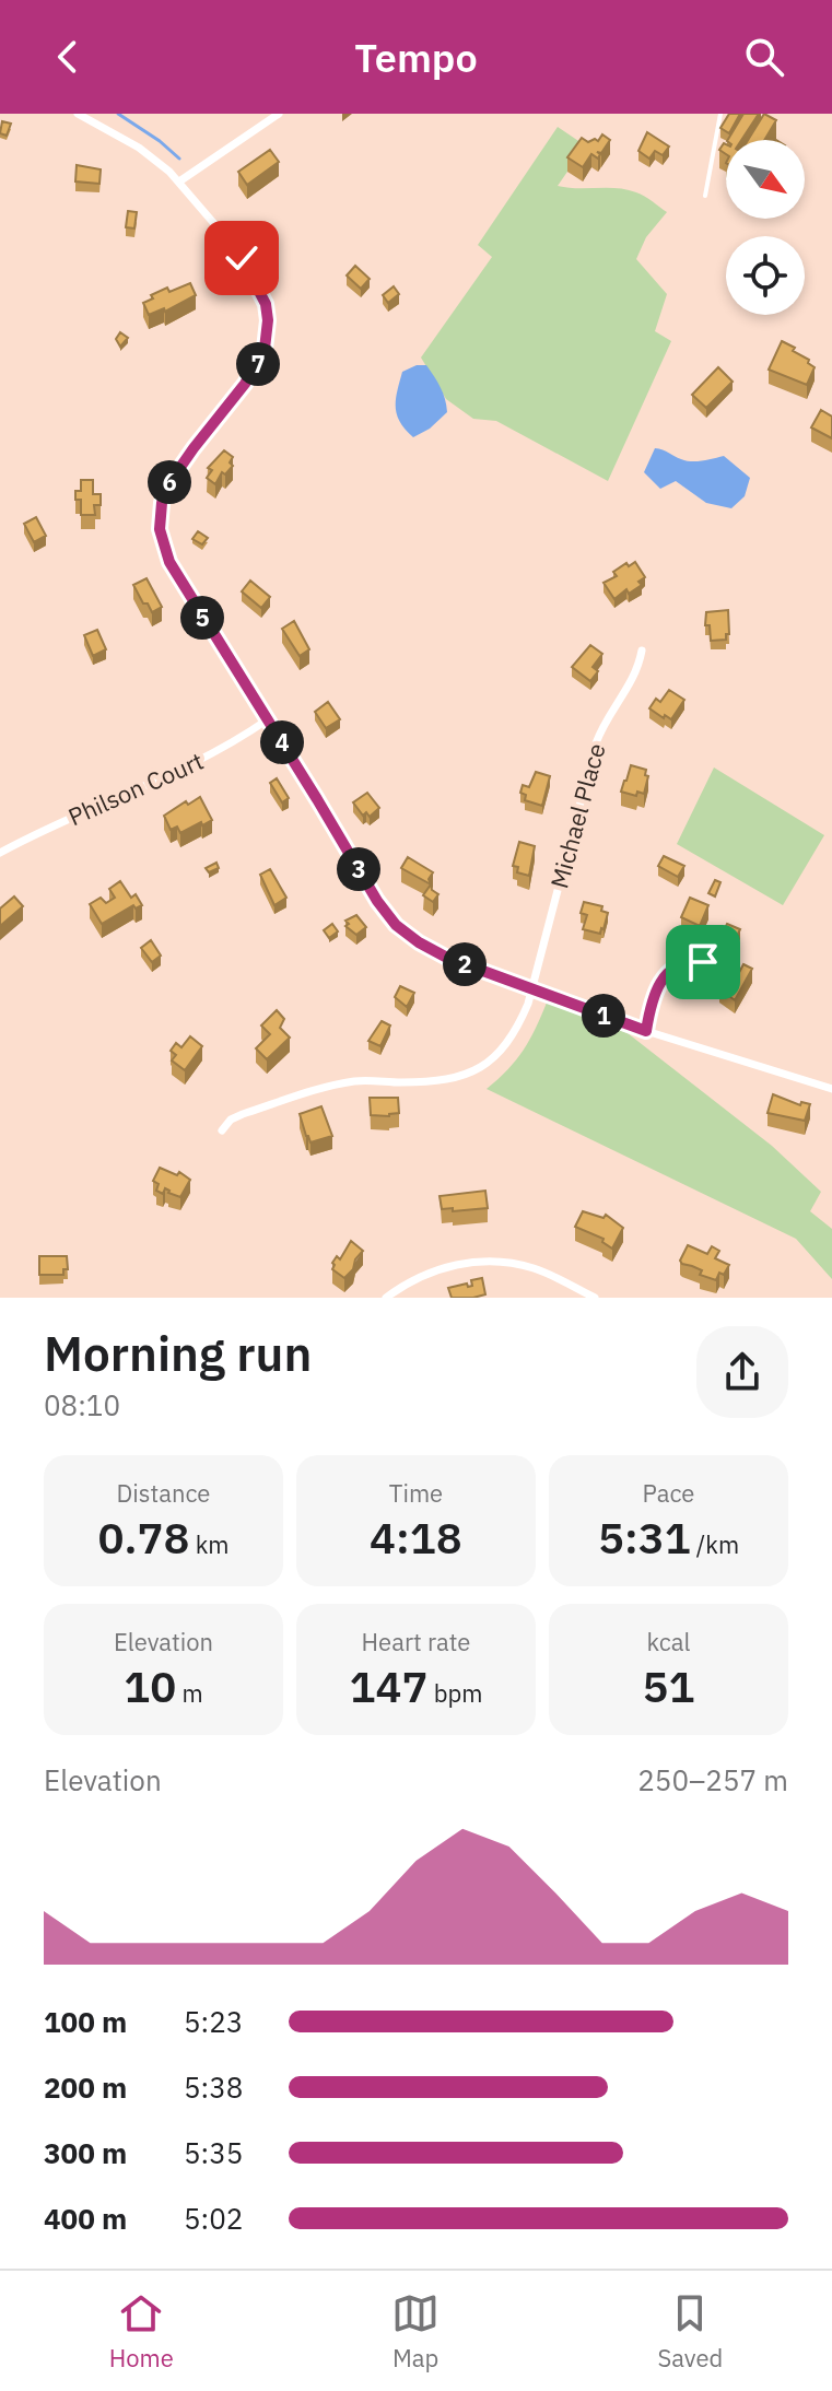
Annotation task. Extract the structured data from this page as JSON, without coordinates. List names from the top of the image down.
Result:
{
  "streets": {
    "street": ["Philson Court", "Michael Place"]
  },
  "north": "bottom right",
  "page": {
    "header": "Tempo",
    "pins": [
      "7",
      "6",
      "5",
      "4",
      "3",
      "2",
      "1"
    ],
    "heading": ["Morning run", "08:10"],
    "stats": [
      ["Distance", "0.78 km"],
      ["Time", "4:18"],
      ["Pace", "5:31 /km"],
      ["Elevation", "10 m"],
      ["Heart rate", "147 bpm"],
      ["kcal", "51"]
    ],
    "chart": ["Elevation", "250–257 m"],
    "list": [
      {
        "name": "100 m",
        "note": "5:23"
      },
      {
        "name": "200 m",
        "note": "5:38"
      },
      {
        "name": "300 m",
        "note": "5:35"
      },
      {
        "name": "400 m",
        "note": "5:02"
      }
    ],
    "tabs": ["Home", "Map", "Saved"]
  }
}
